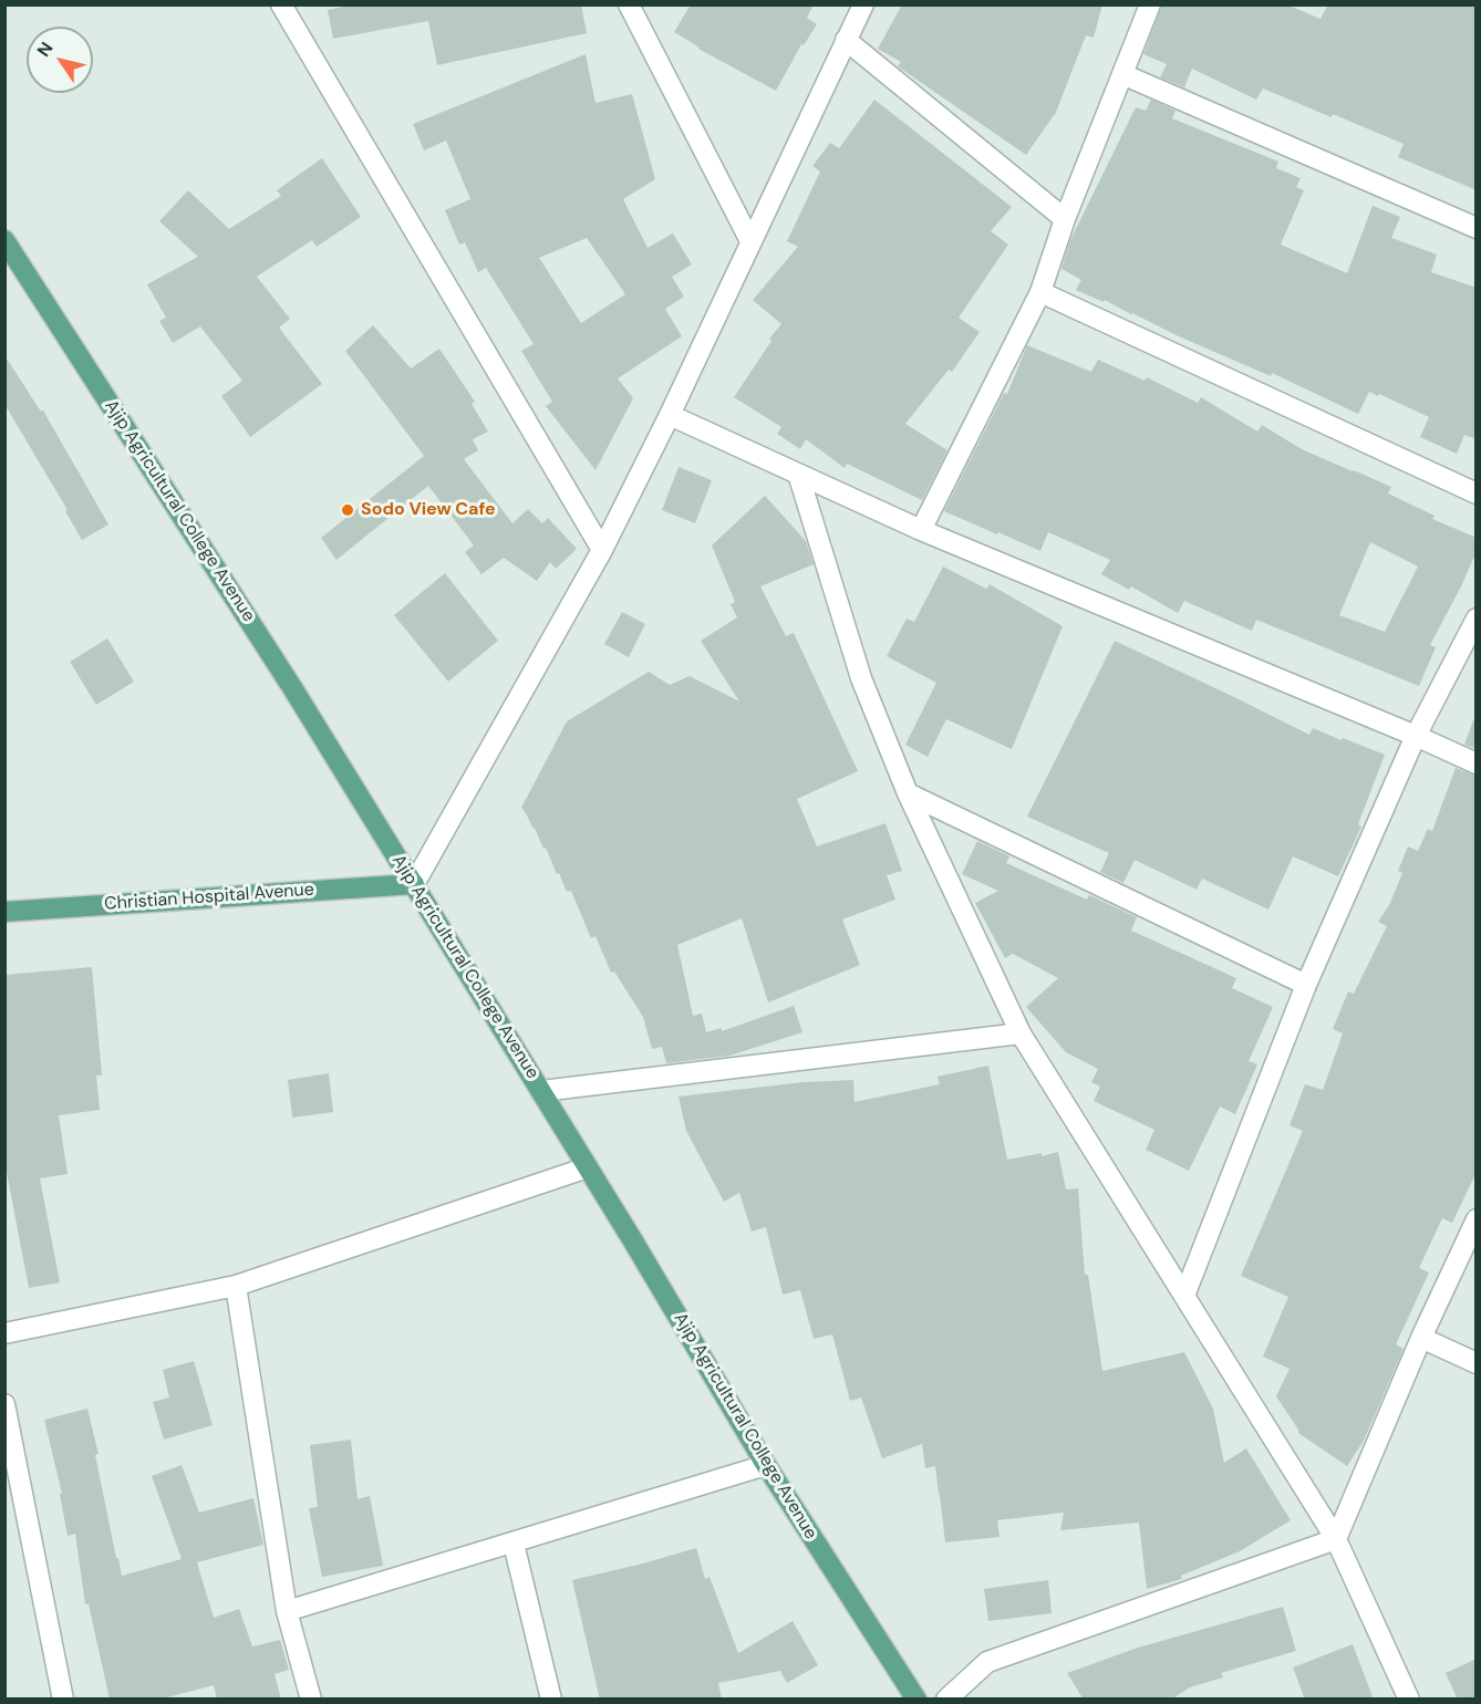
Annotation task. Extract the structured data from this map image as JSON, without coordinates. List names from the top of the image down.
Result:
{
  "streets": {
    "main road": ["Ajip Agricultural College Avenue", "Christian Hospital Avenue"]
  },
  "crossings": [
    ["Ajip Agricultural College Avenue", "Christian Hospital Avenue"]
  ],
  "places": ["Sodo View Cafe"],
  "north": "top left"
}
